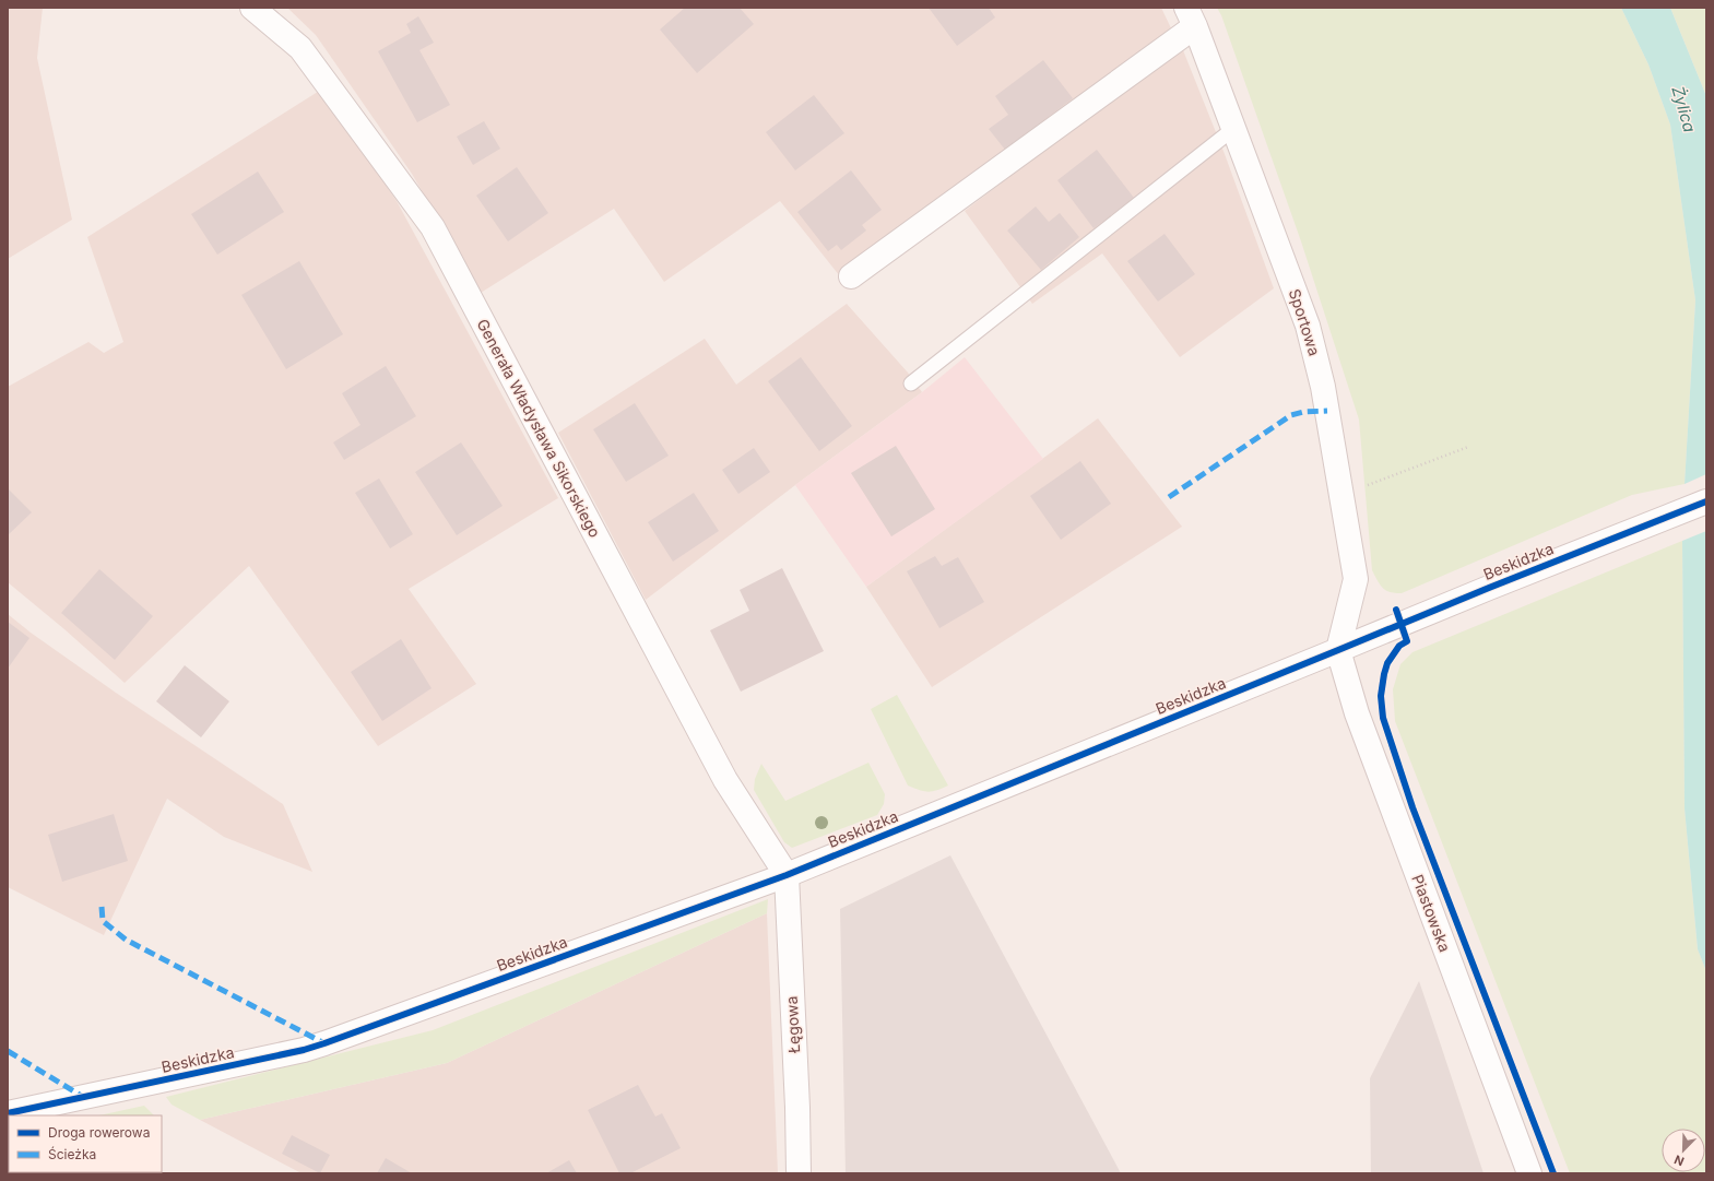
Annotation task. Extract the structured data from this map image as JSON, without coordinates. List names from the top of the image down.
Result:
{
  "streets": {
    "street": [
      "Sportowa",
      "Generała Władysława Sikorskiego",
      "Beskidzka",
      "Piastowska",
      "Łęgowa"
    ]
  },
  "crossings": [
    ["Sportowa", "Beskidzka"],
    ["Sportowa", "Piastowska"],
    ["Generała Władysława Sikorskiego", "Beskidzka"],
    ["Generała Władysława Sikorskiego", "Łęgowa"],
    ["Beskidzka", "Piastowska"],
    ["Beskidzka", "Łęgowa"]
  ],
  "water": ["Żylica"],
  "legend": ["Droga rowerowa", "Ścieżka"],
  "north": "bottom left"
}
